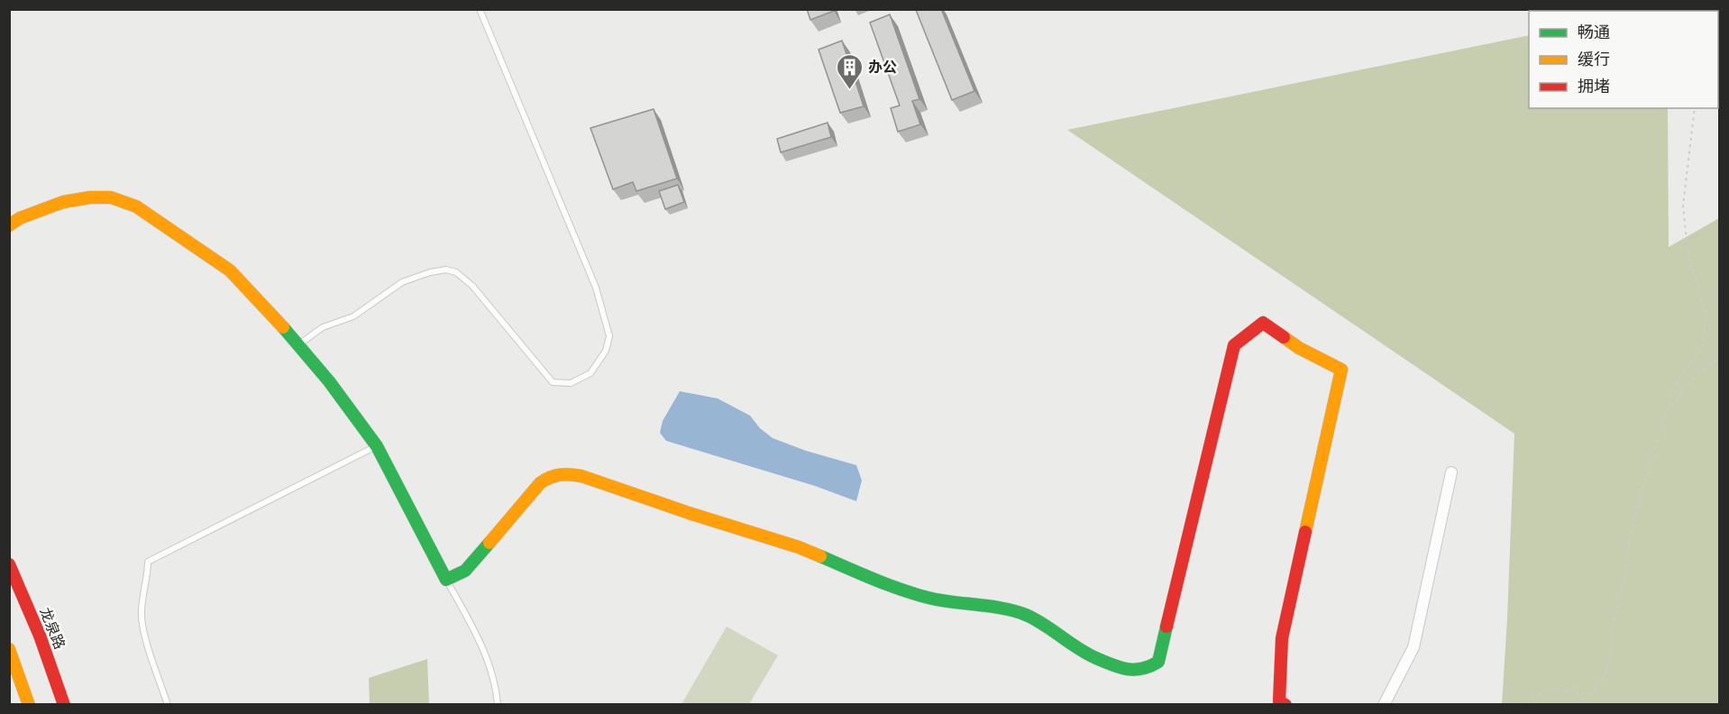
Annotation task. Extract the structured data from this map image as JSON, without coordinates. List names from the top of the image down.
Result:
{
  "streets": {
    "street": ["龙泉路"]
  },
  "places": {
    "building": ["办公"]
  },
  "legend": ["畅通", "缓行", "拥堵"]
}
